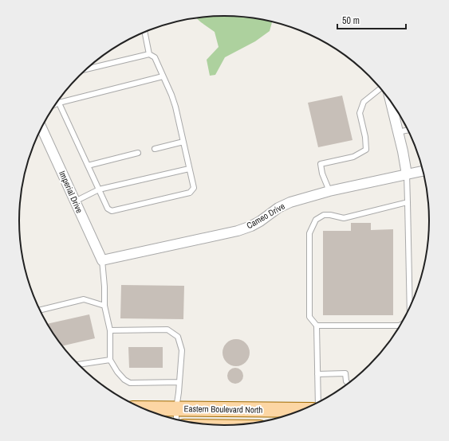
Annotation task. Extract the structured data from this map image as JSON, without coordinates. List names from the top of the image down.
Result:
{
  "streets": {
    "main road": ["Eastern Boulevard North"],
    "street": ["Imperial Drive", "Cameo Drive"]
  },
  "crossings": [
    ["Imperial Drive", "Cameo Drive"]
  ],
  "scale_bar": "50 m"
}
